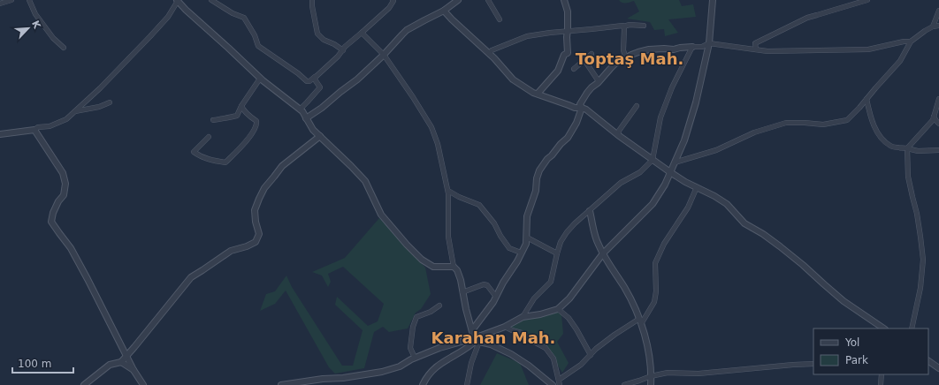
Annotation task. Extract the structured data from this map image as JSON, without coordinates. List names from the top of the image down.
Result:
{
  "districts": ["Toptaş Mah.", "Karahan Mah."],
  "legend": ["Yol", "Park"],
  "scale_bar": "100 m",
  "north": "top right"
}
